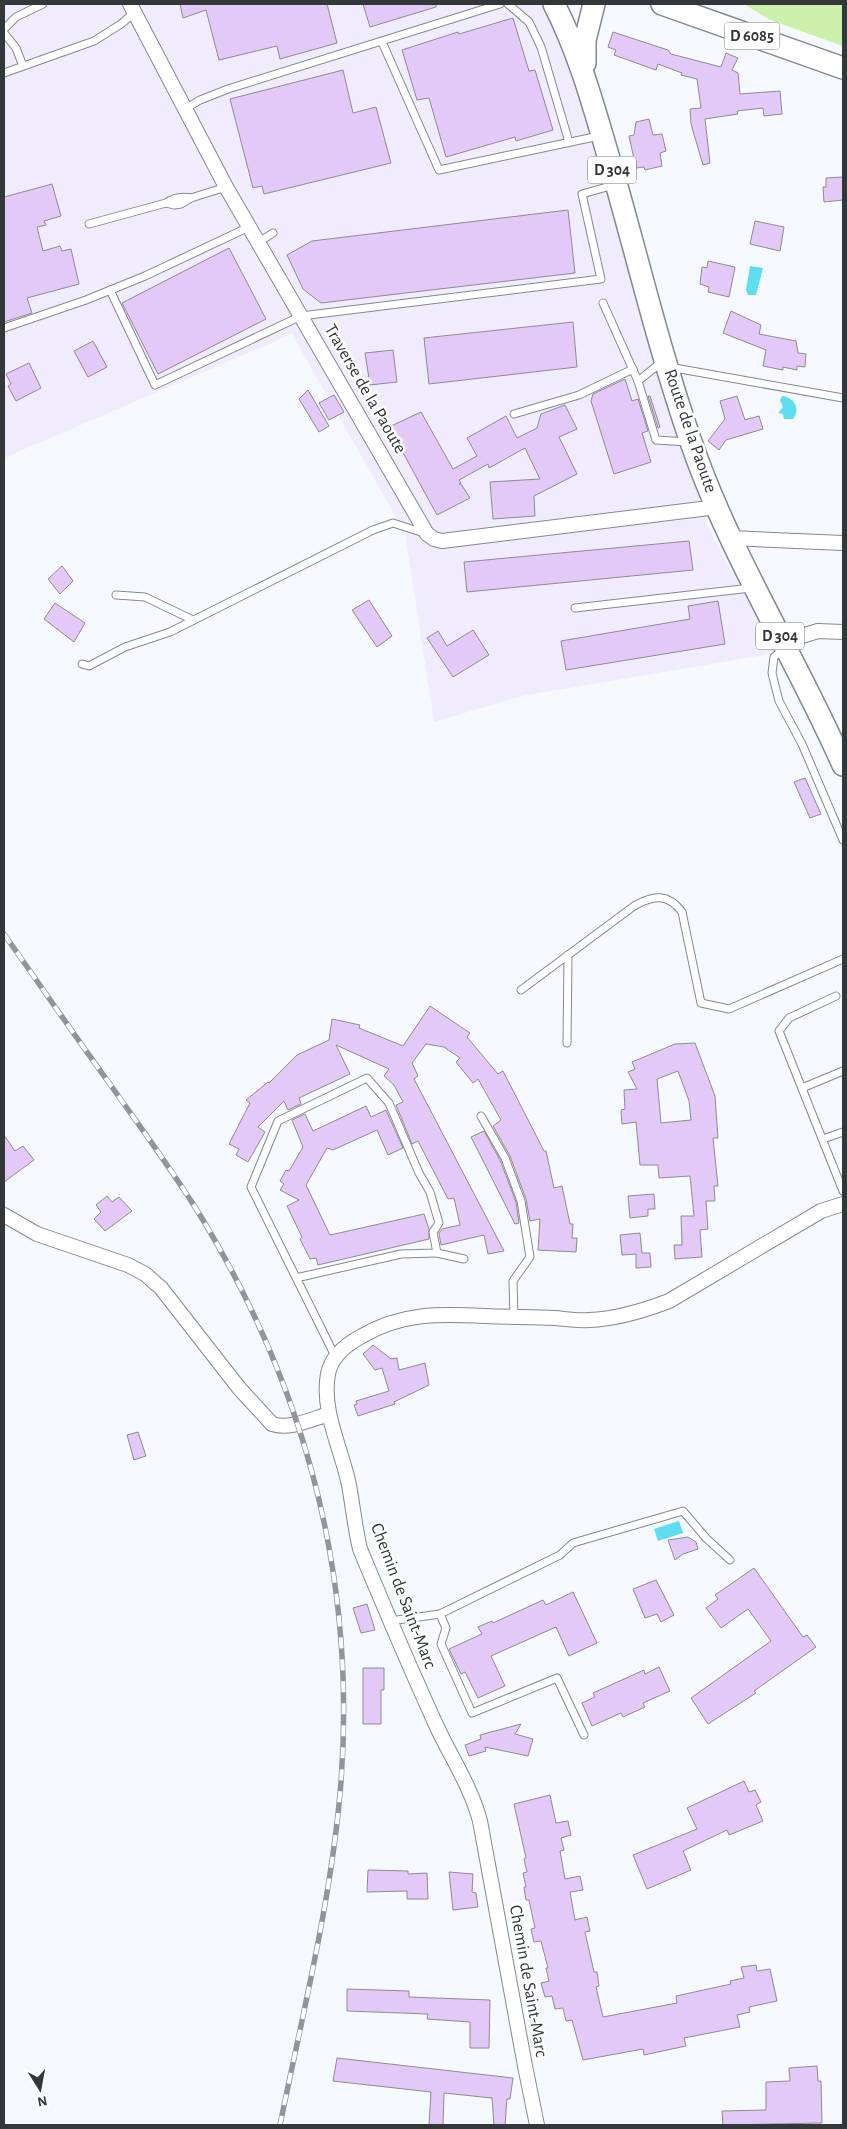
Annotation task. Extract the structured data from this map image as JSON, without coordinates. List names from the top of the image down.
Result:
{
  "streets": {
    "main road": ["D 6085", "D 304", "Route de la Paoute"],
    "street": ["Traverse de la Paoute", "Chemin de Saint-Marc"]
  },
  "north": "bottom"
}
